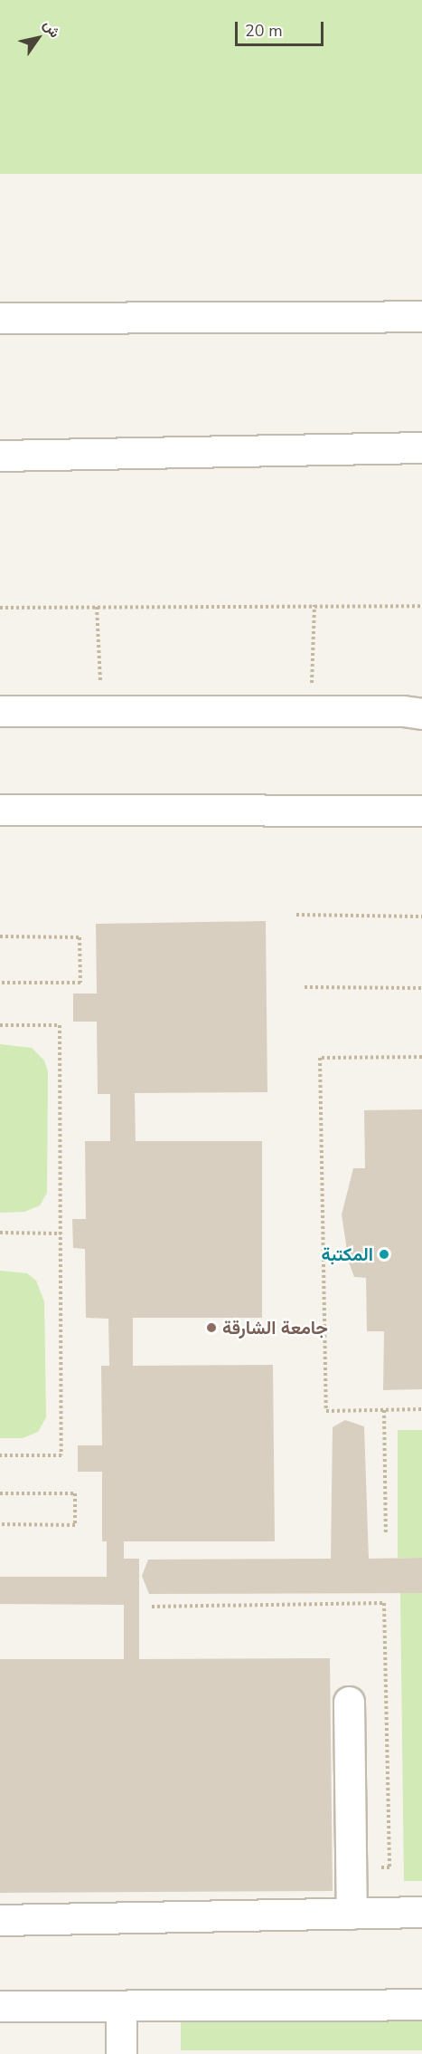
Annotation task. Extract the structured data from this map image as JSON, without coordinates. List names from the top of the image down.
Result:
{
  "places": ["المكتبة", "جامعة الشارقة"],
  "scale_bar": "20 m",
  "north": "top right"
}
